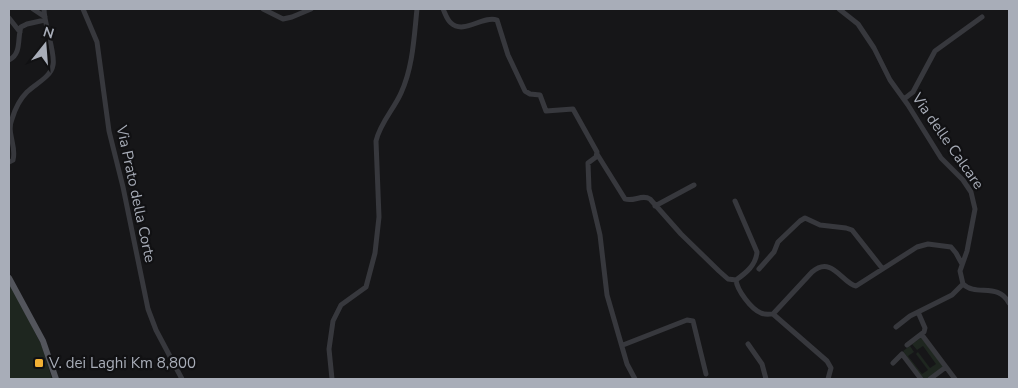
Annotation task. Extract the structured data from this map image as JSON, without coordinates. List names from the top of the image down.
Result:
{
  "streets": {
    "street": ["Via delle Calcare", "Via Prato della Corte"]
  },
  "places": {
    "transit": ["V. dei Laghi Km 8,800"]
  },
  "north": "top"
}
